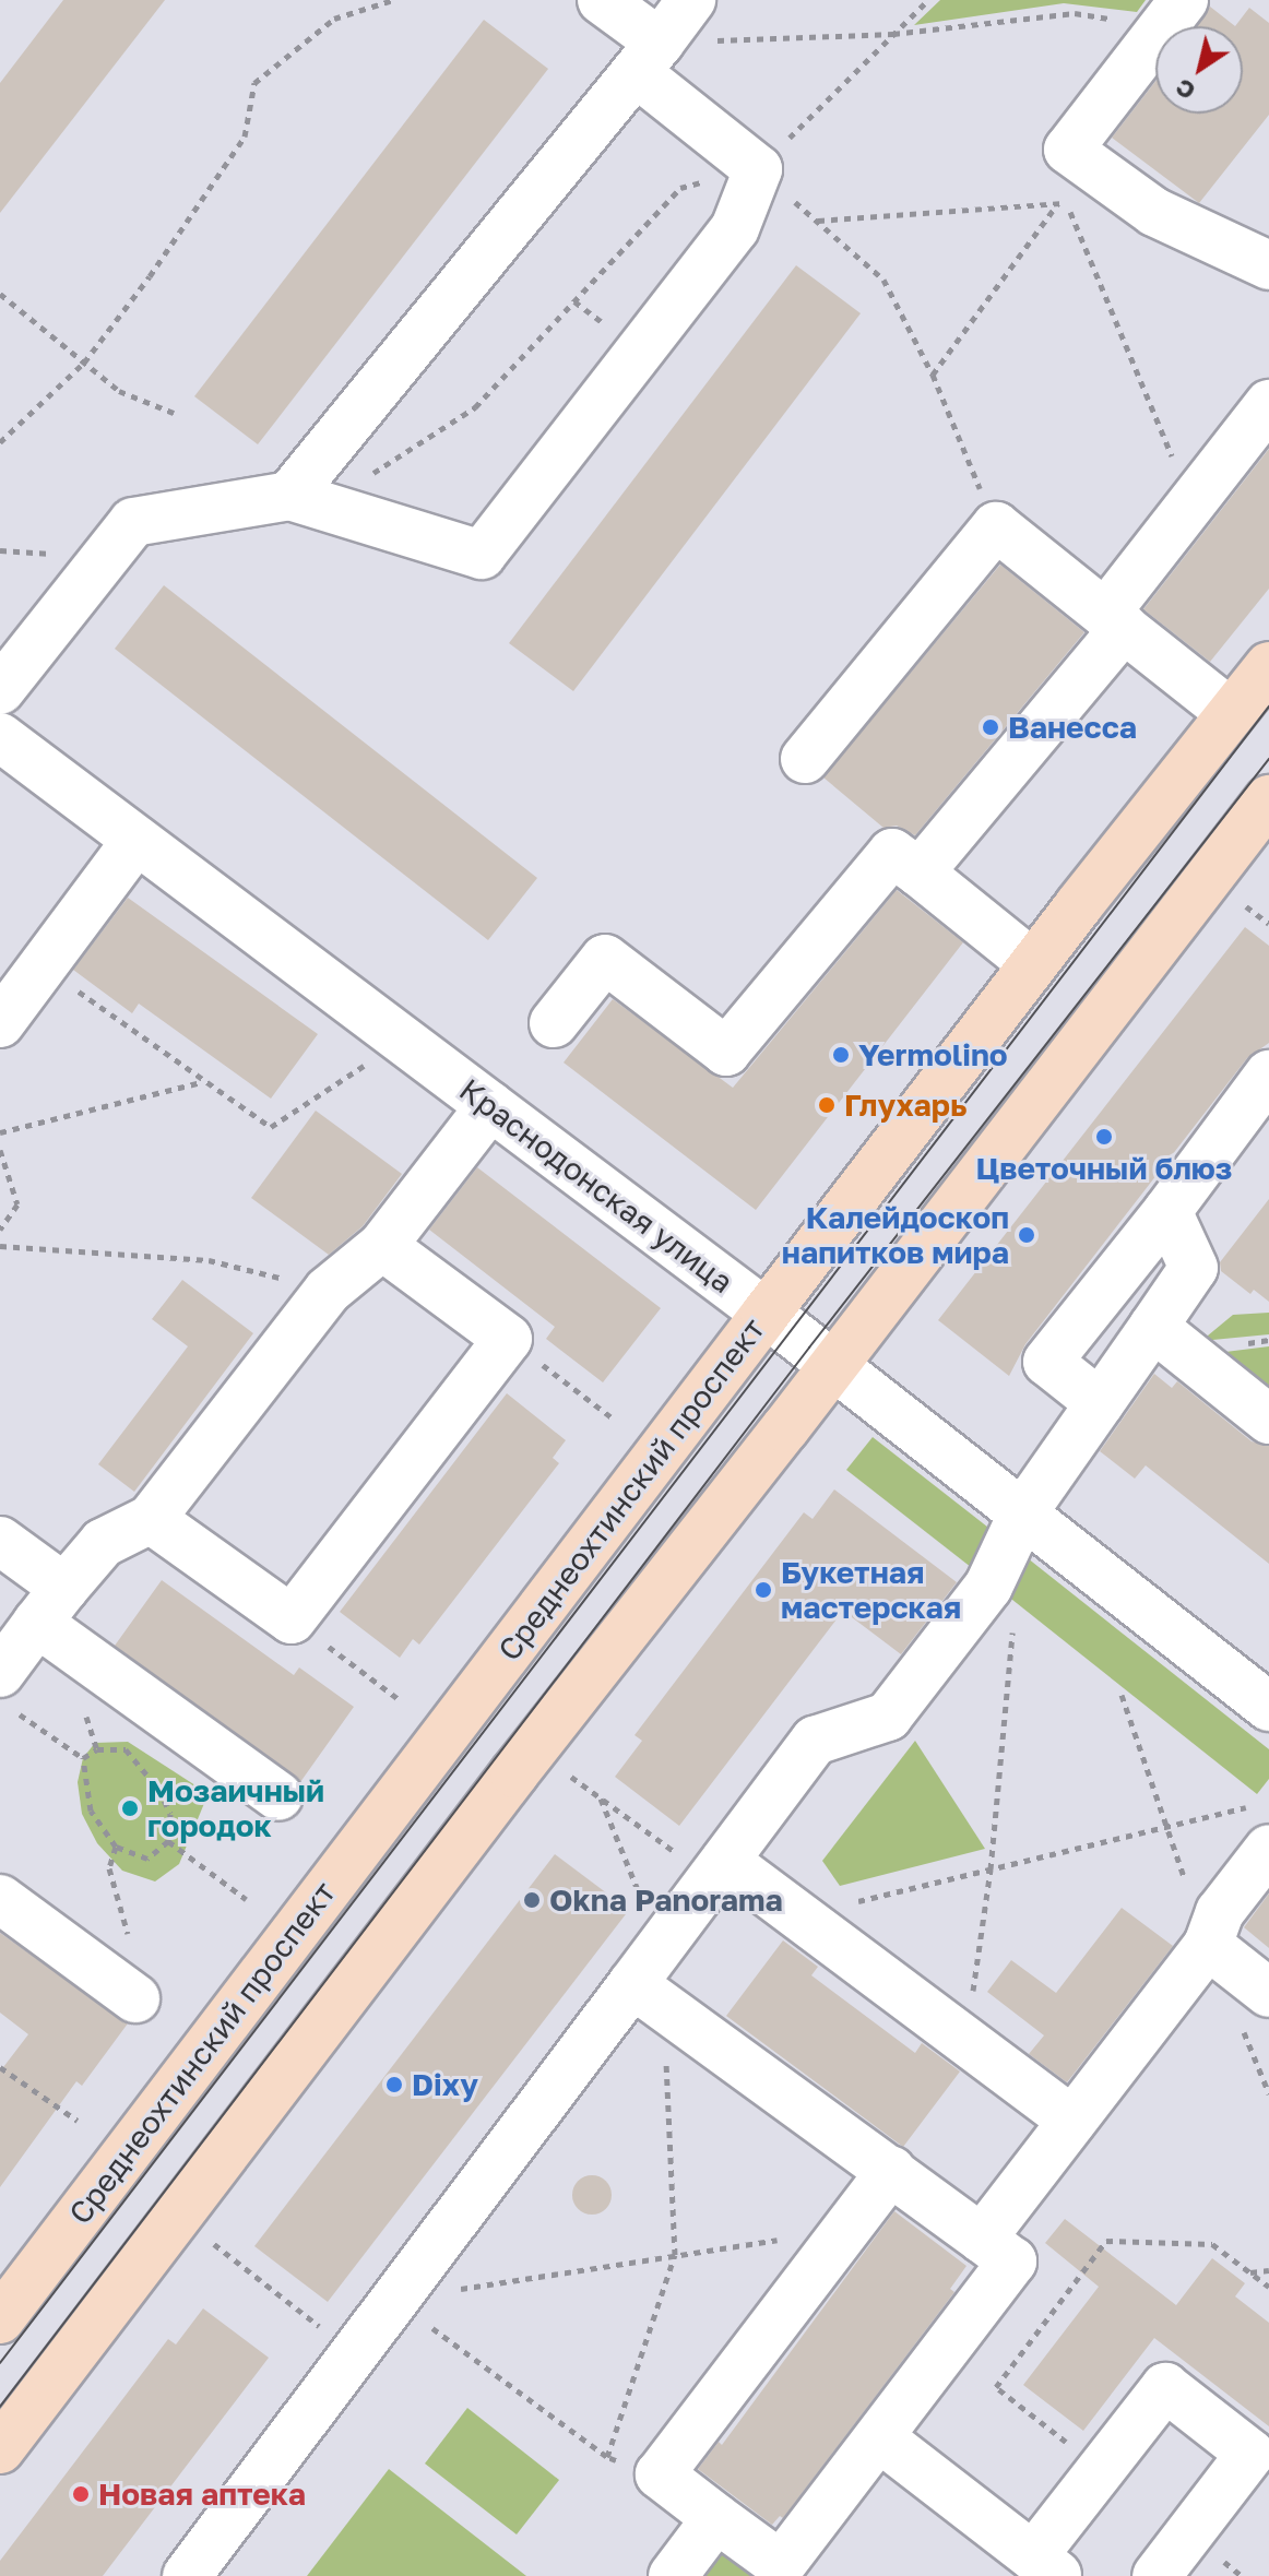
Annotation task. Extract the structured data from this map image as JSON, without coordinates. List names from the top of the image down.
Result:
{
  "streets": {
    "main road": ["Среднеохтинский проспект"],
    "street": ["Краснодонская улица"]
  },
  "crossings": [
    ["Краснодонская улица", "Среднеохтинский проспект"]
  ],
  "places": [
    "Ванесса",
    "Yermolino",
    "Глухарь",
    "Цветочный блюз",
    "Калейдоскоп напитков мира",
    "Букетная мастерская",
    "Мозаичный городок",
    "Okna Panorama",
    "Dixy",
    "Новая аптека"
  ],
  "north": "bottom left"
}
